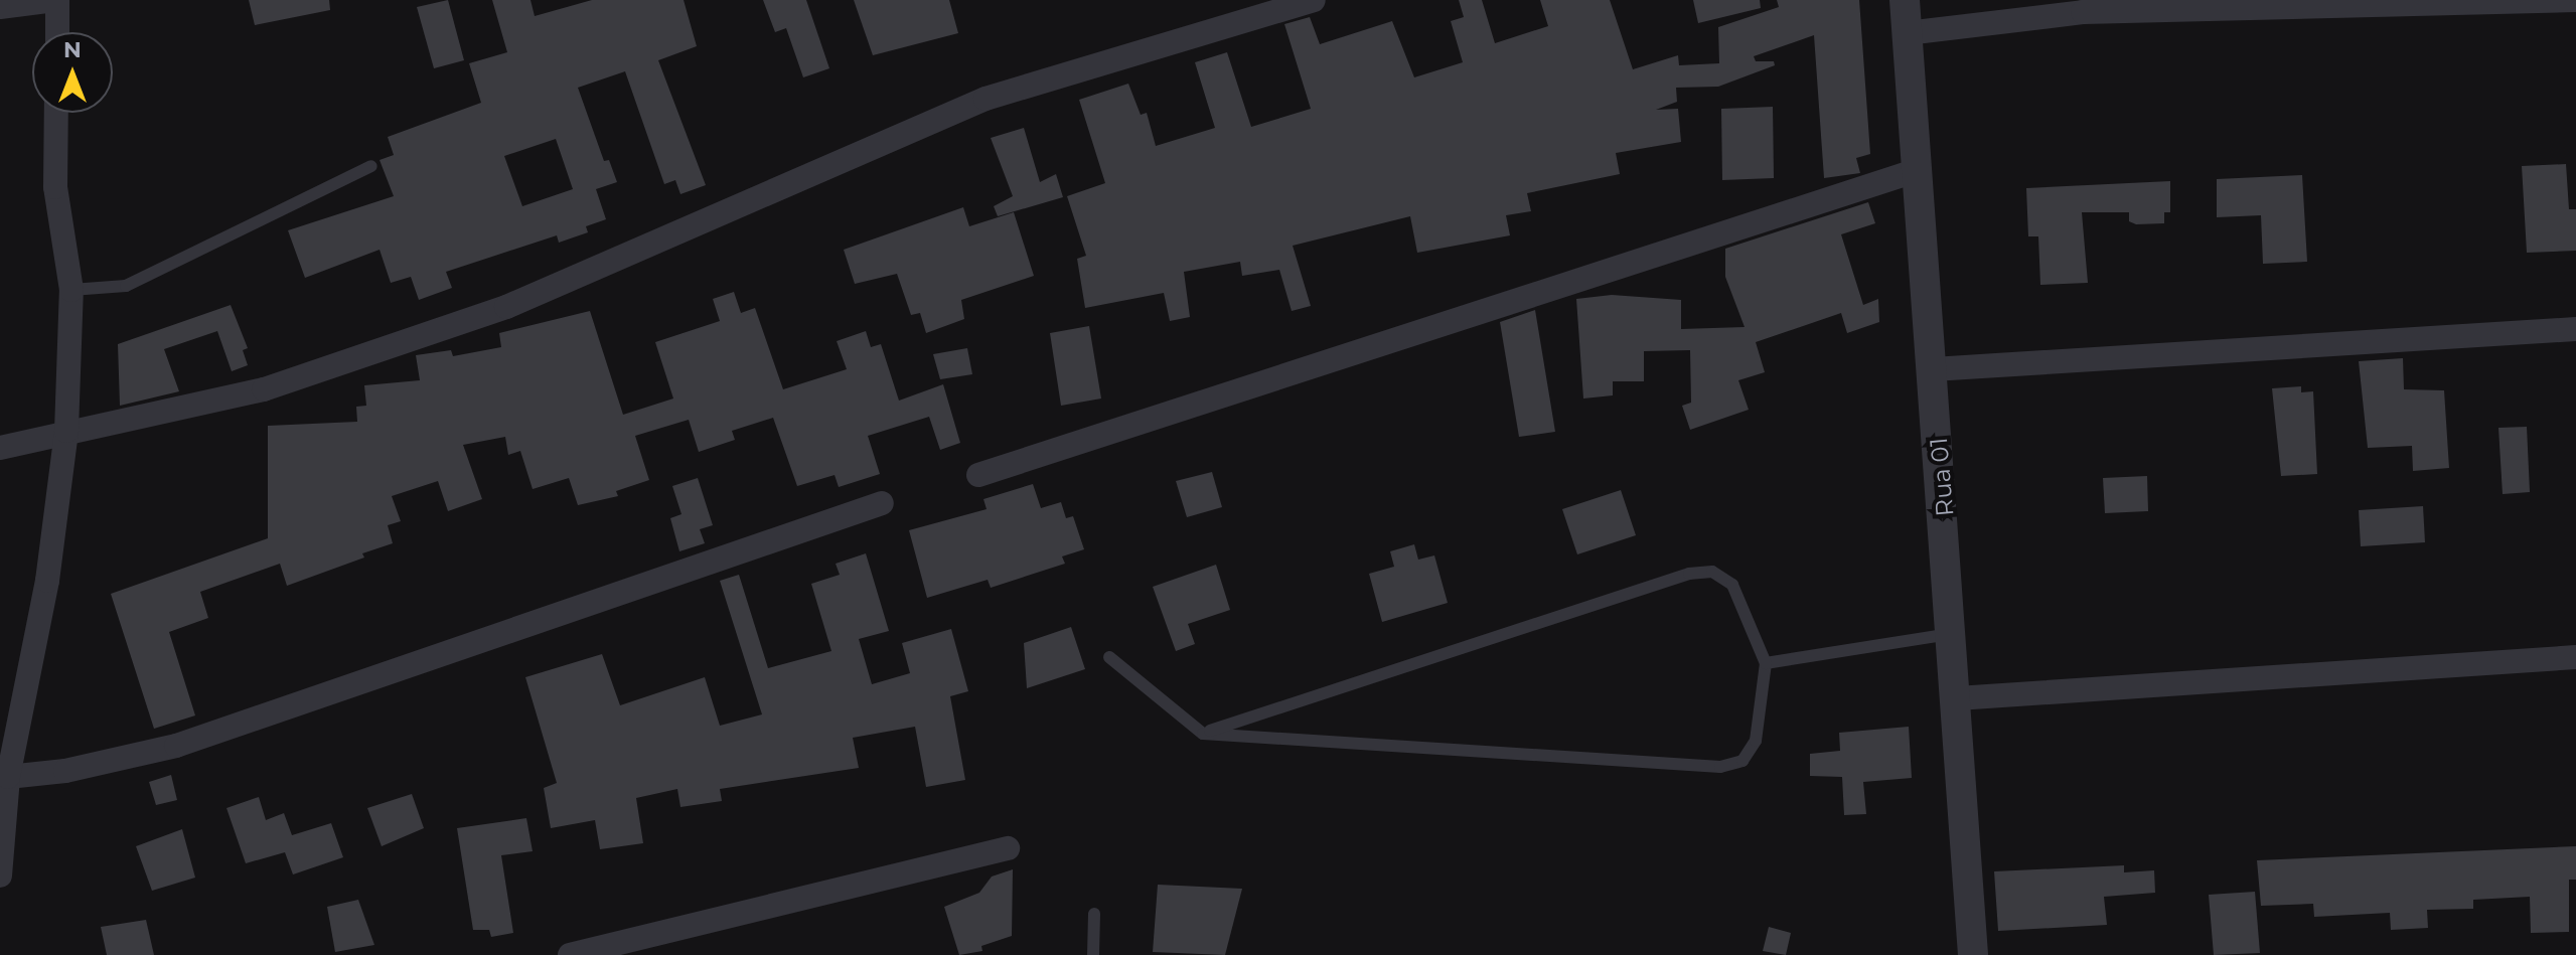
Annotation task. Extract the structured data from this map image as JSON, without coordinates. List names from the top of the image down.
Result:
{
  "streets": {
    "street": ["Rua 01"]
  },
  "north": "top"
}
